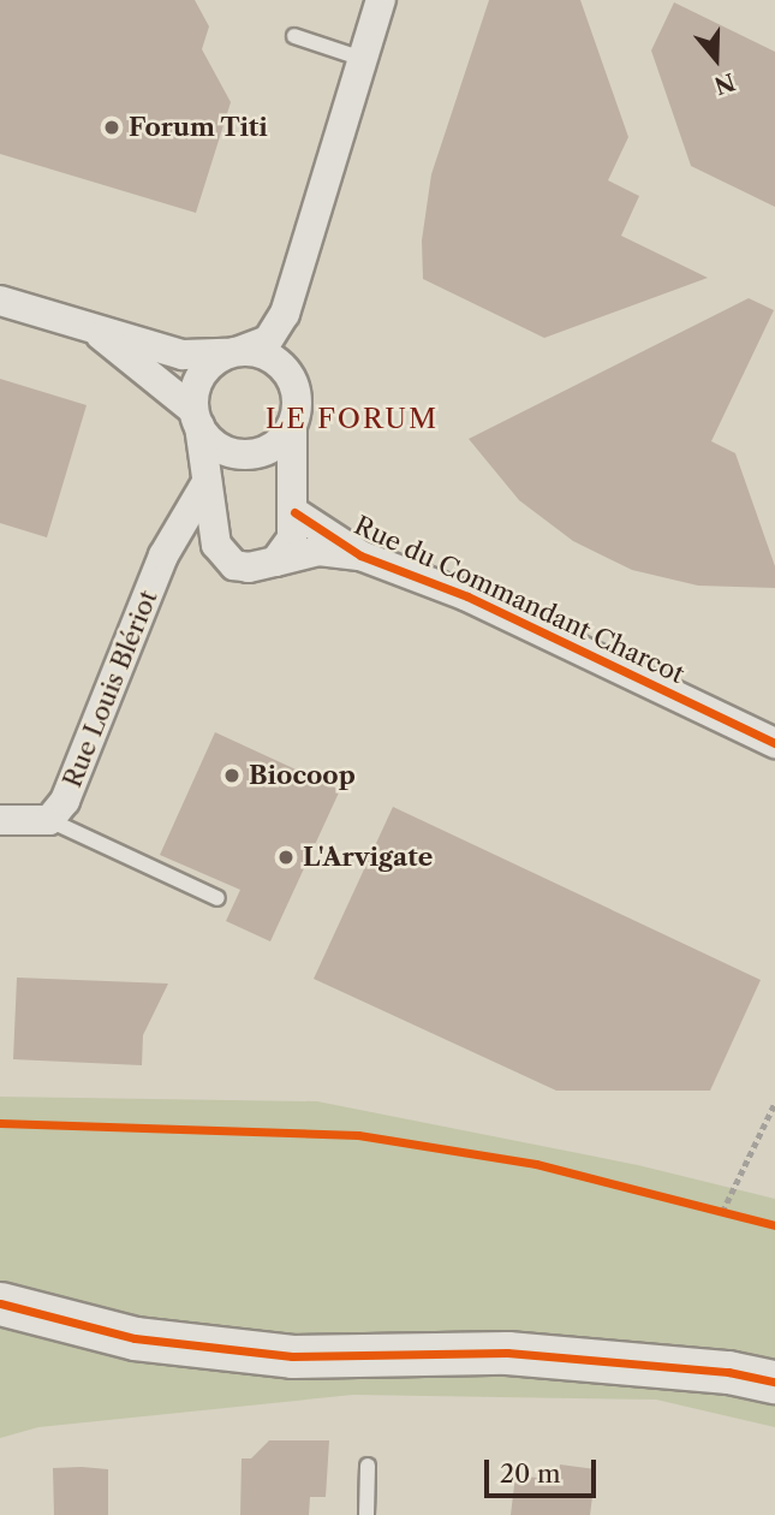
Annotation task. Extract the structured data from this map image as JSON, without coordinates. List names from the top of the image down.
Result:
{
  "streets": {
    "street": ["Rue du Commandant Charcot", "Rue Louis Blériot"]
  },
  "districts": ["LE FORUM"],
  "places": ["Forum Titi", "Biocoop", "L'Arvigate"],
  "scale_bar": "20 m",
  "north": "bottom"
}
